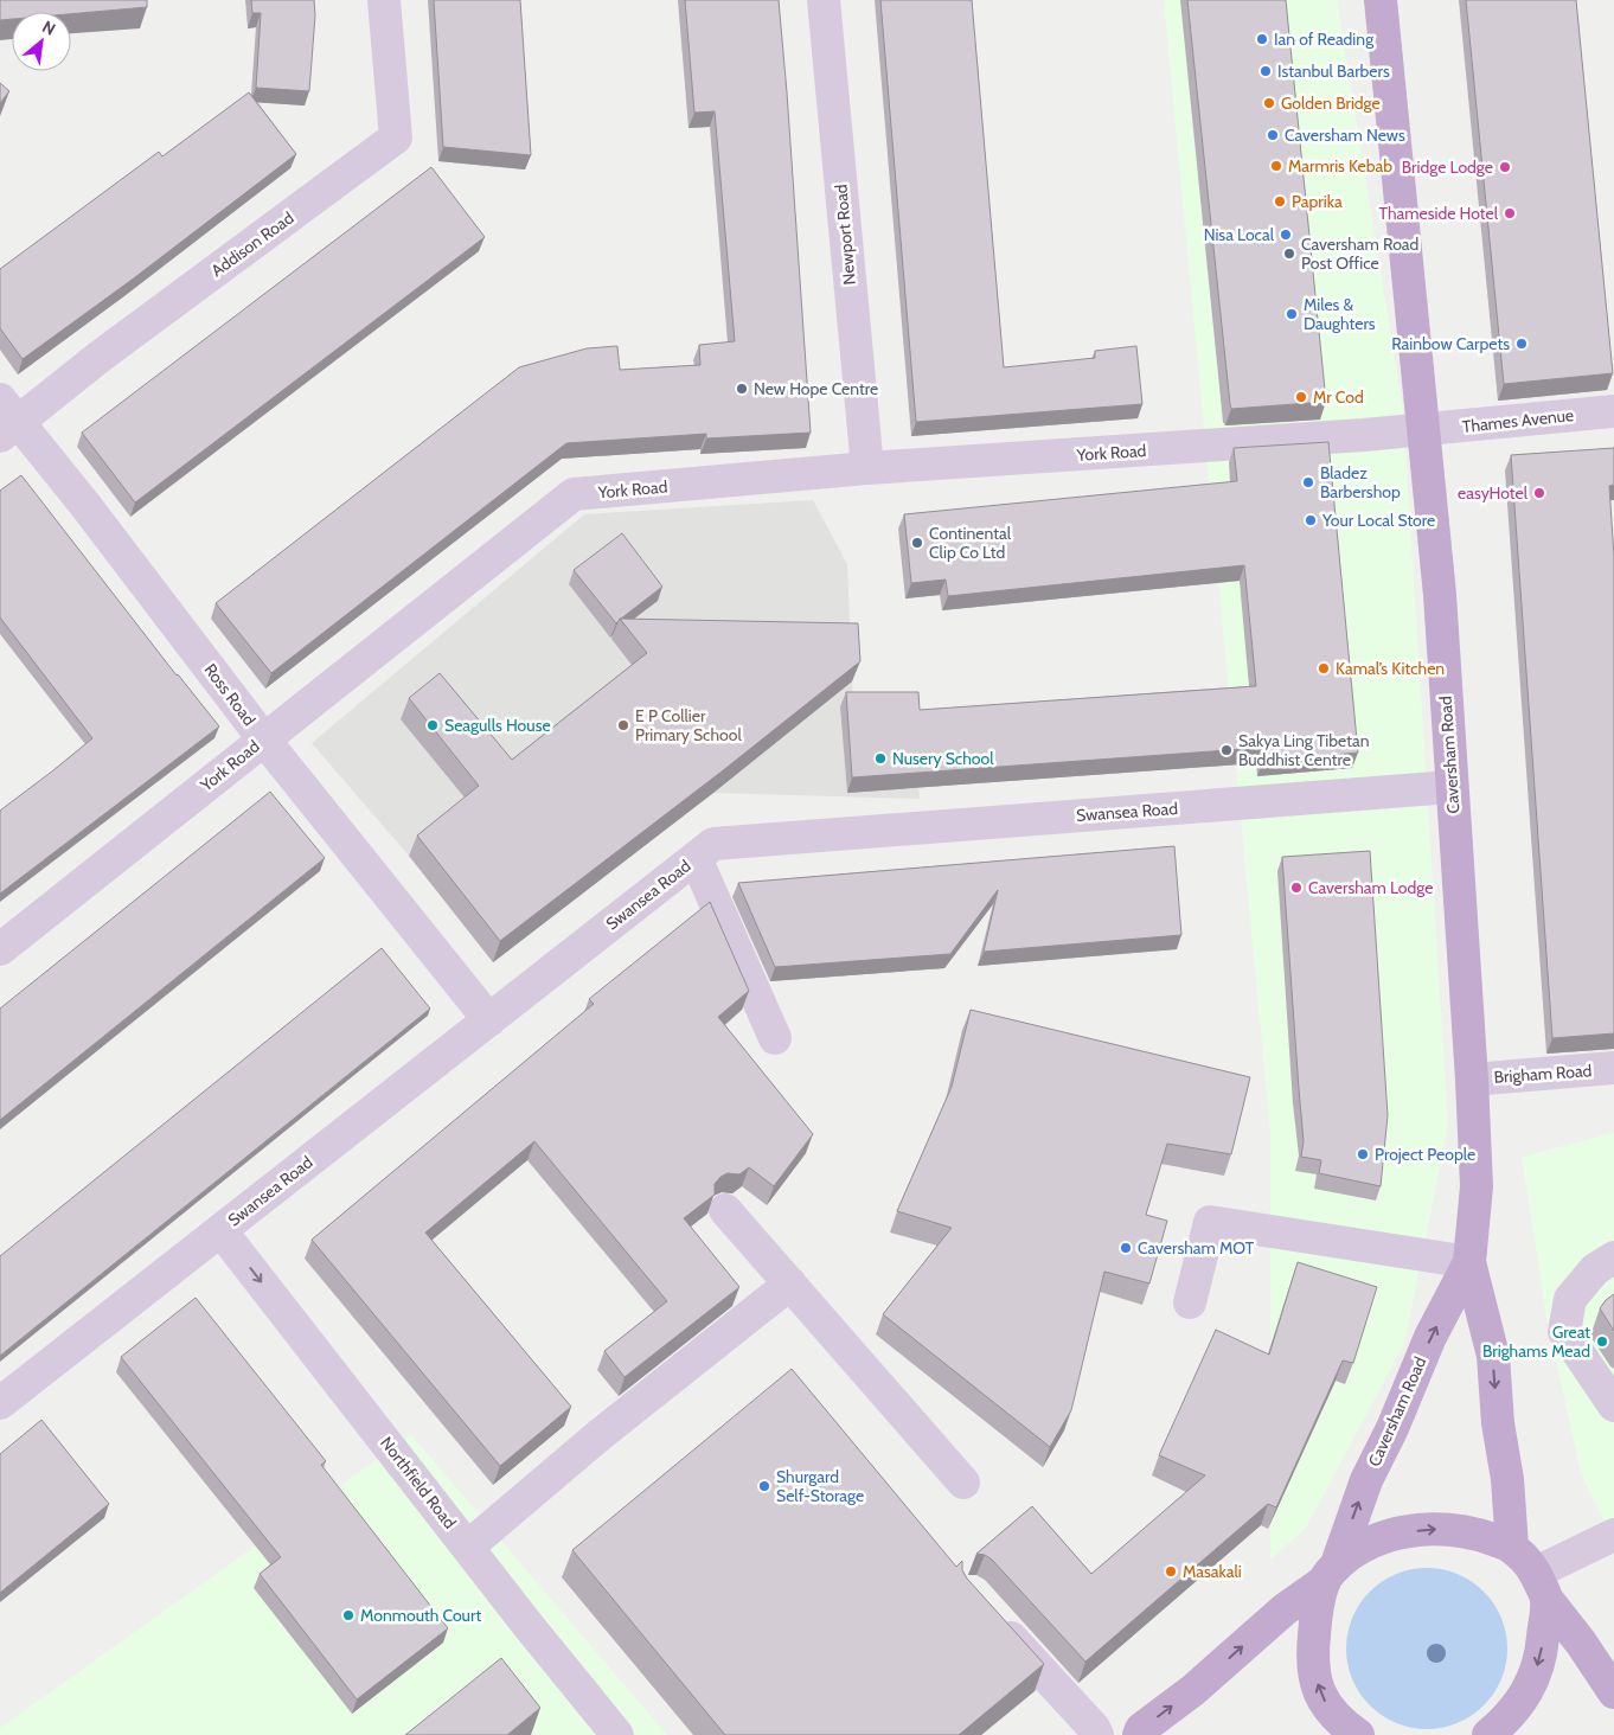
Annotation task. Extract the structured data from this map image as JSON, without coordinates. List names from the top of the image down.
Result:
{
  "streets": {
    "main road": ["Caversham Road"],
    "street": [
      "Newport Road",
      "Addison Road",
      "Thames Avenue",
      "York Road",
      "Ross Road",
      "Swansea Road",
      "Brigham Road",
      "Northfield Road"
    ]
  },
  "crossings": [
    ["Newport Road", "York Road"],
    ["Addison Road", "Ross Road"],
    ["Thames Avenue", "York Road"],
    ["Thames Avenue", "Caversham Road"],
    ["York Road", "Ross Road"],
    ["York Road", "Caversham Road"],
    ["Ross Road", "Swansea Road"],
    ["Caversham Road", "Swansea Road"],
    ["Caversham Road", "Brigham Road"],
    ["Swansea Road", "Northfield Road"]
  ],
  "one_way": ["Northfield Road"],
  "places": [
    "Ian of Reading",
    "Istanbul Barbers",
    "Golden Bridge",
    "Caversham News",
    "Marmris Kebab",
    "Bridge Lodge",
    "Paprika",
    "Thameside Hotel",
    "Nisa Local",
    "Caversham Road Post Office",
    "Miles & Daughters",
    "Rainbow Carpets",
    "New Hope Centre",
    "Mr Cod",
    "Bladez Barbershop",
    "easyHotel",
    "Your Local Store",
    "Continental Clip Co Ltd",
    "Kamal’s Kitchen",
    "Seagulls House",
    "E P Collier Primary School",
    "Sakya Ling Tibetan Buddhist Centre",
    "Nusery School",
    "Caversham Lodge",
    "Project People",
    "Caversham MOT",
    "Great Brighams Mead",
    "Shurgard Self-Storage",
    "Masakali",
    "Monmouth Court"
  ],
  "north": "top right"
}
